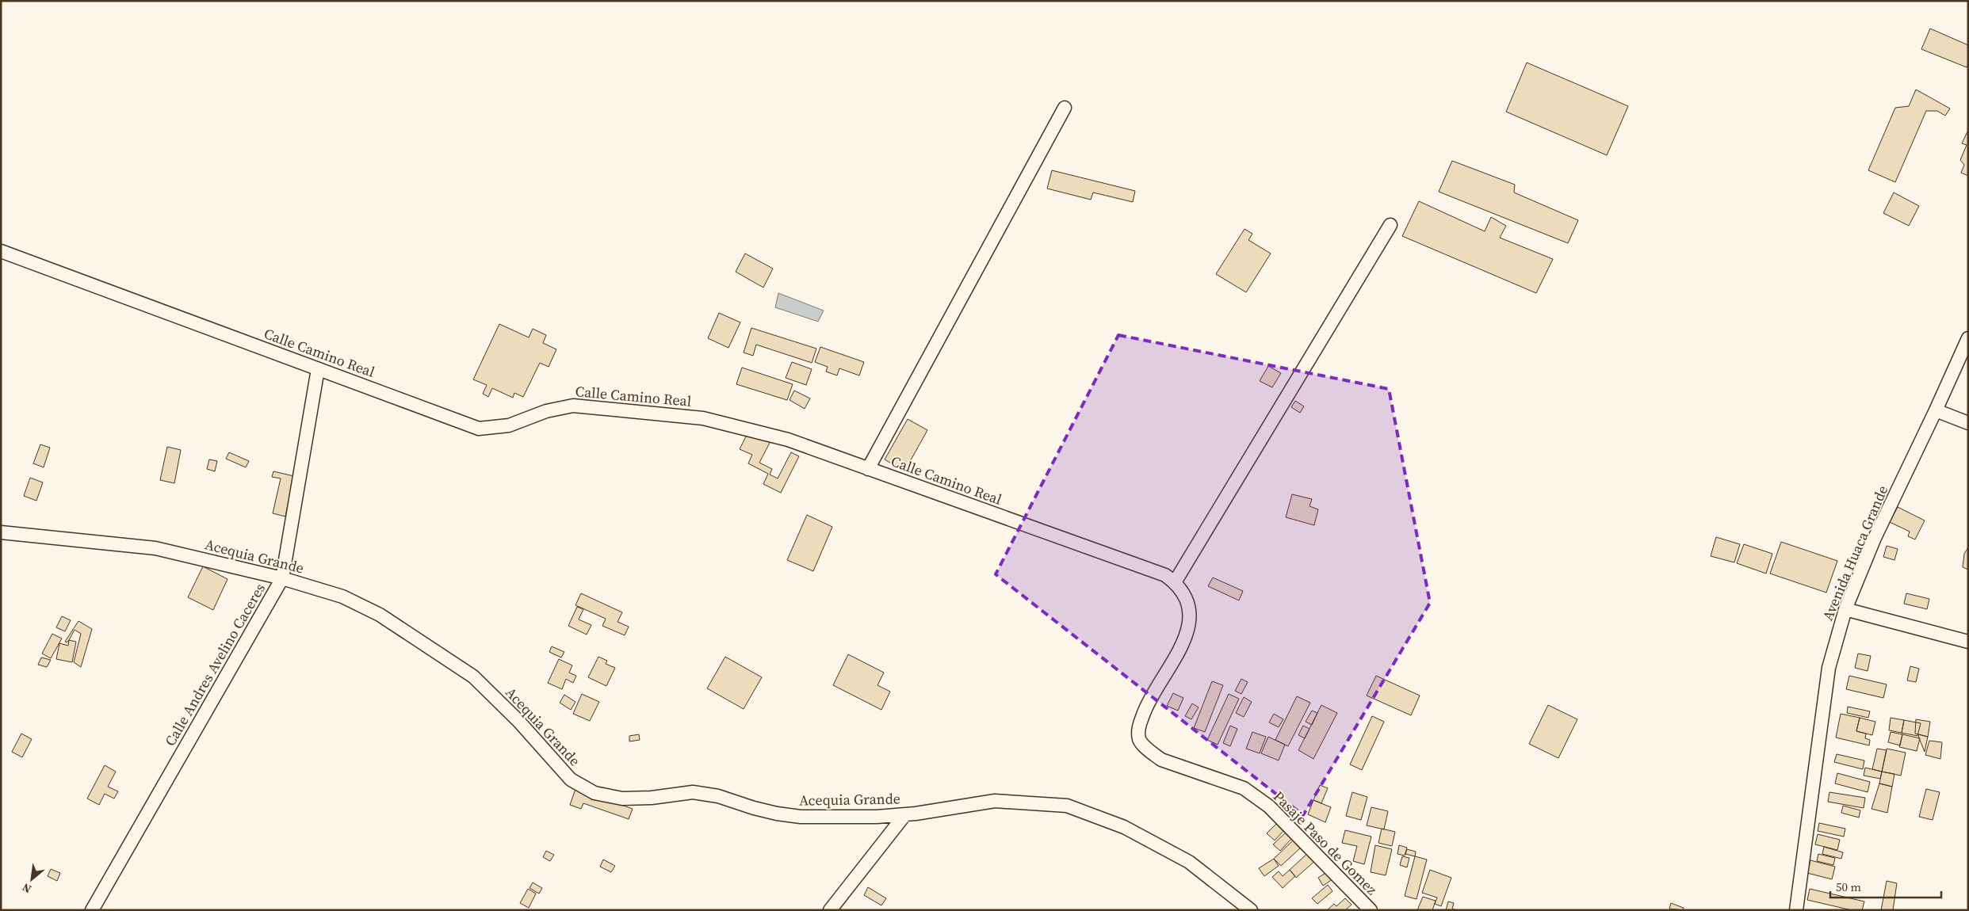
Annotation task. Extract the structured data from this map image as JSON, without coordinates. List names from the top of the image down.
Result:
{
  "streets": {
    "street": [
      "Calle Camino Real",
      "Avenida Huaca Grande",
      "Acequia Grande",
      "Calle Andres Avelino Caceres",
      "Pasaje Paso de Gomez"
    ]
  },
  "crossings": [
    ["Calle Camino Real", "Calle Andres Avelino Caceres"],
    ["Calle Camino Real", "Pasaje Paso de Gomez"],
    ["Acequia Grande", "Calle Andres Avelino Caceres"]
  ],
  "scale_bar": "50 m",
  "north": "bottom left"
}
